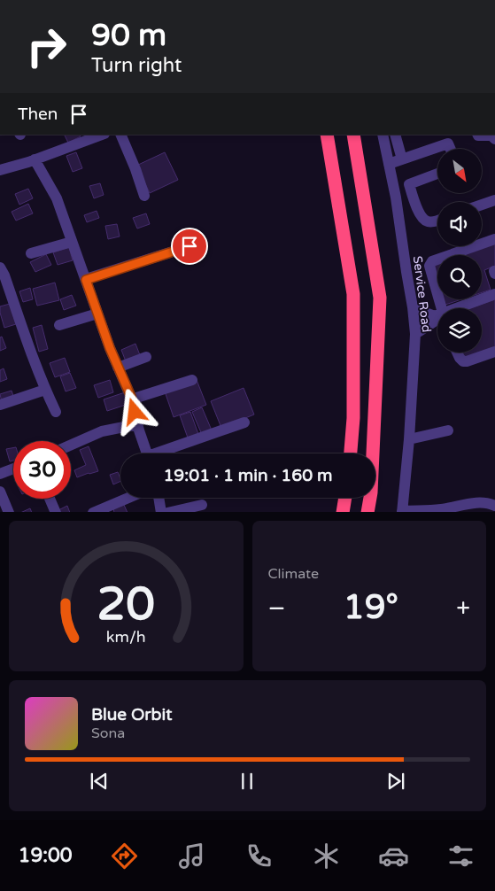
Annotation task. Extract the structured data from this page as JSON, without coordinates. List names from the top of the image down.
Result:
{
  "streets": {
    "street": ["Service Road"]
  },
  "north": "bottom right",
  "page": {
    "turn": ["90 m", "Turn right"],
    "then": "Then",
    "limit": "30",
    "trip": "19:01 · 1 min · 160 m",
    "tile": "Climate",
    "heat": ["−", "19°", "+"],
    "song": ["Blue Orbit", "Sona"],
    "tabs": "19:00",
    "gauge": ["20", "km/h"]
  }
}
